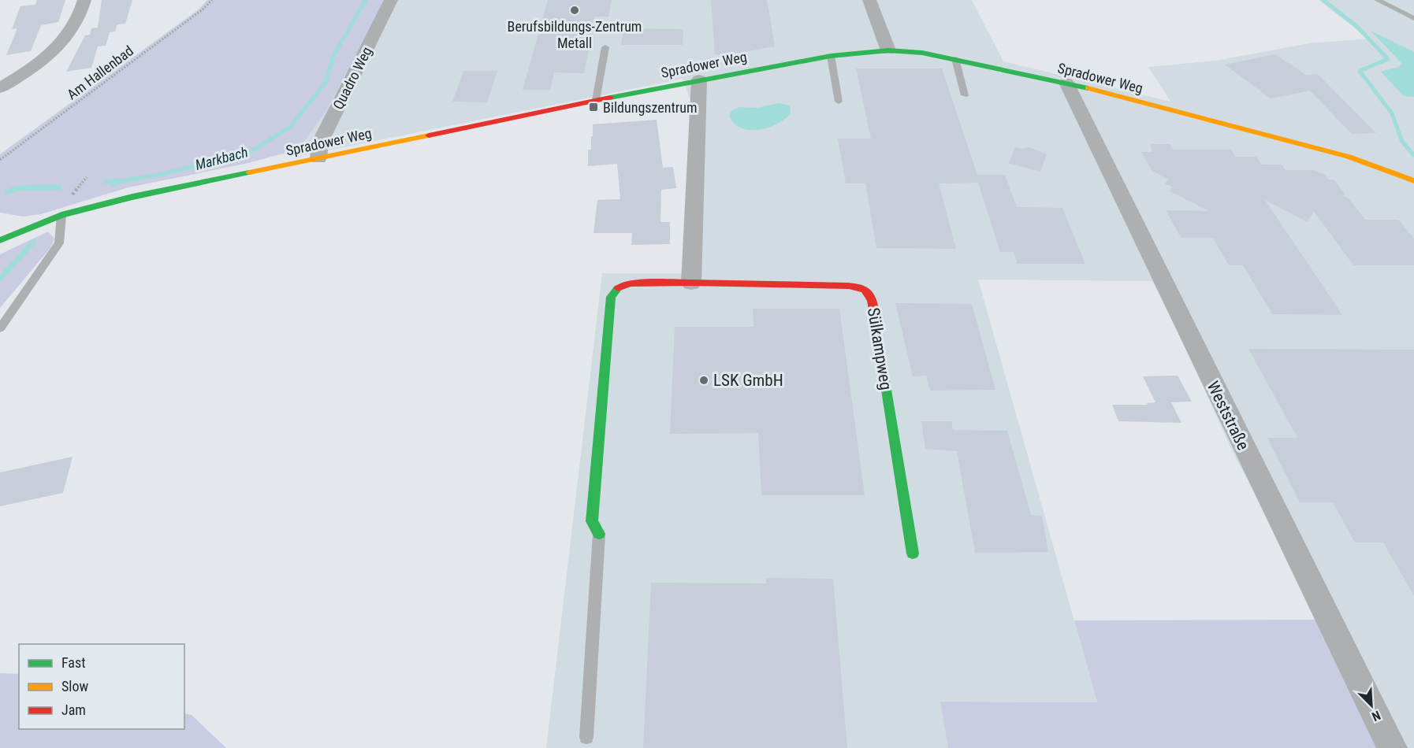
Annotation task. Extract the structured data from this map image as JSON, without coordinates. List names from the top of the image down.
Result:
{
  "streets": {
    "street": [
      "Spradower Weg",
      "Quadro Weg",
      "Sülkampweg",
      "Weststraße"
    ],
    "path": ["Am Hallenbad"]
  },
  "crossings": [
    ["Spradower Weg", "Quadro Weg"],
    ["Spradower Weg", "Weststraße"]
  ],
  "water": ["Markbach"],
  "places": {
    "other": ["Berufsbildungs-Zentrum Metall", "LSK GmbH"],
    "transit": ["Bildungszentrum"]
  },
  "legend": ["Fast", "Slow", "Jam"],
  "north": "bottom right"
}
